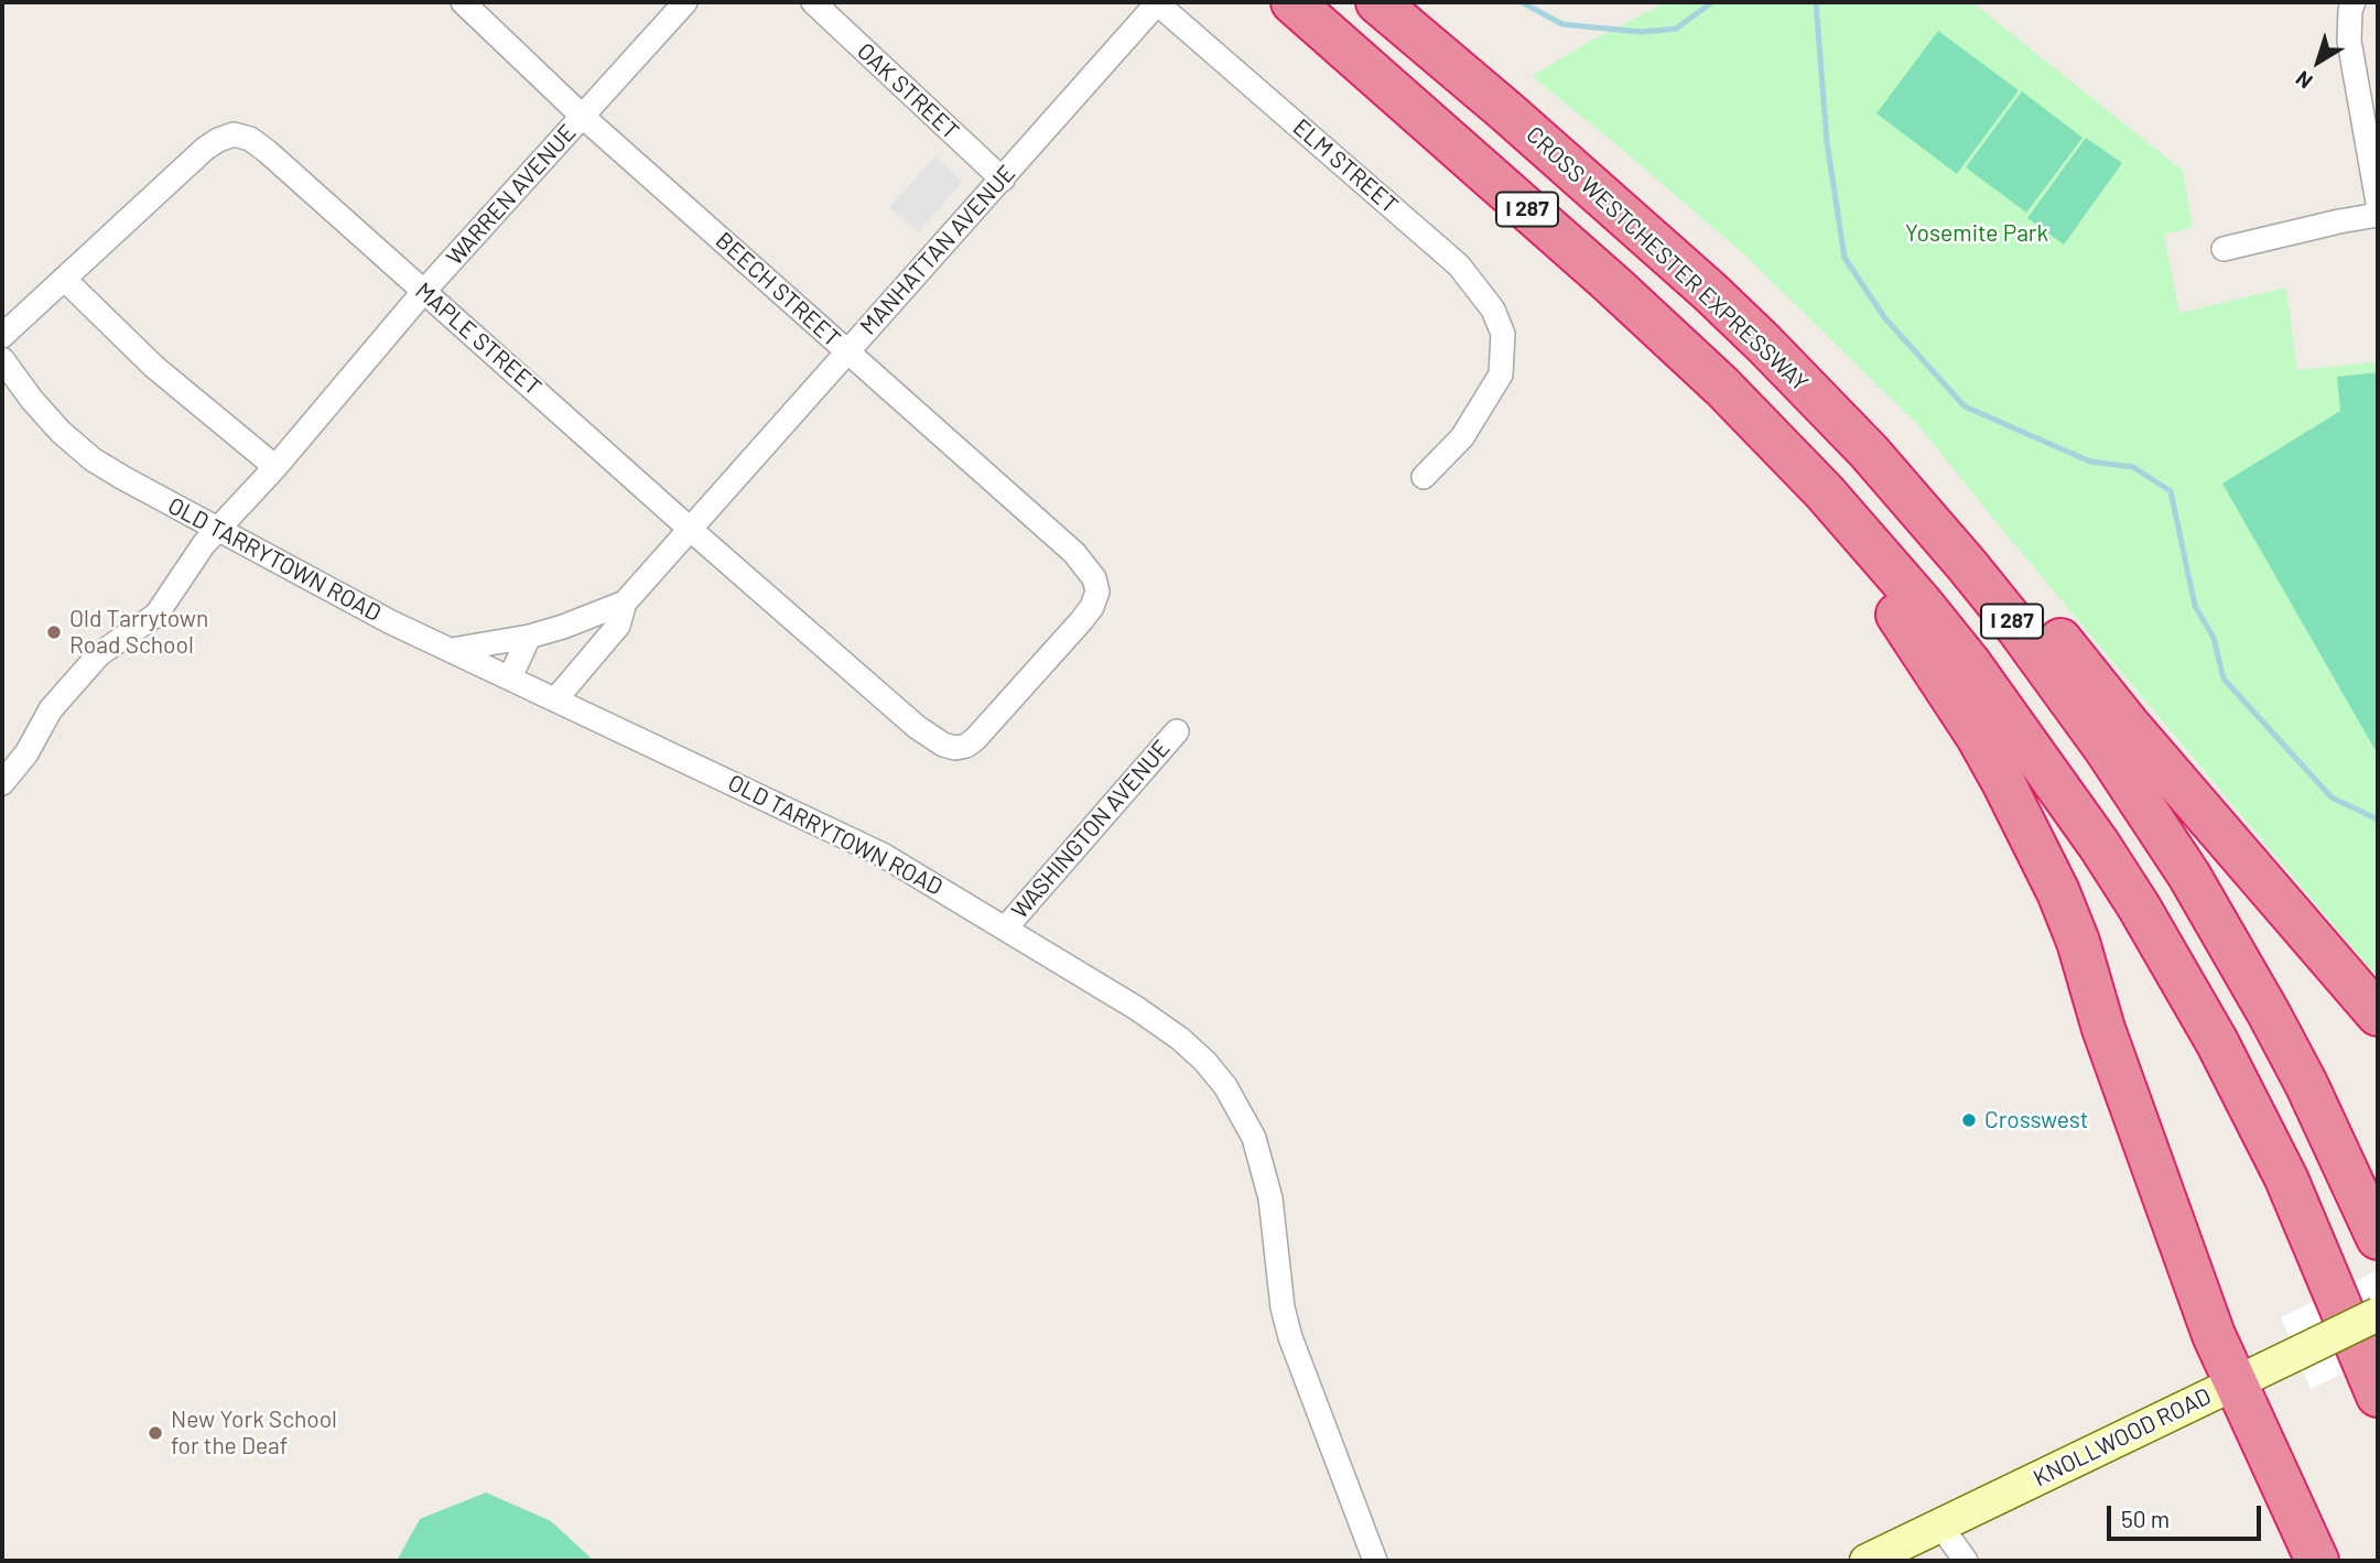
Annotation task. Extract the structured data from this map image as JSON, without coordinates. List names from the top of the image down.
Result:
{
  "streets": {
    "highway": ["I 287", "CROSS WESTCHESTER EXPRESSWAY"],
    "main road": ["KNOLLWOOD ROAD"],
    "street": [
      "OAK STREET",
      "ELM STREET",
      "WARREN AVENUE",
      "MANHATTAN AVENUE",
      "BEECH STREET",
      "MAPLE STREET",
      "OLD TARRYTOWN ROAD",
      "WASHINGTON AVENUE"
    ]
  },
  "crossings": [
    ["OAK STREET", "MANHATTAN AVENUE"],
    ["ELM STREET", "MANHATTAN AVENUE"],
    ["WARREN AVENUE", "BEECH STREET"],
    ["WARREN AVENUE", "MAPLE STREET"],
    ["WARREN AVENUE", "OLD TARRYTOWN ROAD"],
    ["MANHATTAN AVENUE", "BEECH STREET"],
    ["MANHATTAN AVENUE", "MAPLE STREET"],
    ["MANHATTAN AVENUE", "OLD TARRYTOWN ROAD"],
    ["BEECH STREET", "MAPLE STREET"],
    ["OLD TARRYTOWN ROAD", "WASHINGTON AVENUE"]
  ],
  "parks": ["Yosemite Park"],
  "places": ["Old Tarrytown Road School", "Crosswest", "New York School for the Deaf"],
  "scale_bar": "50 m",
  "north": "bottom left"
}
